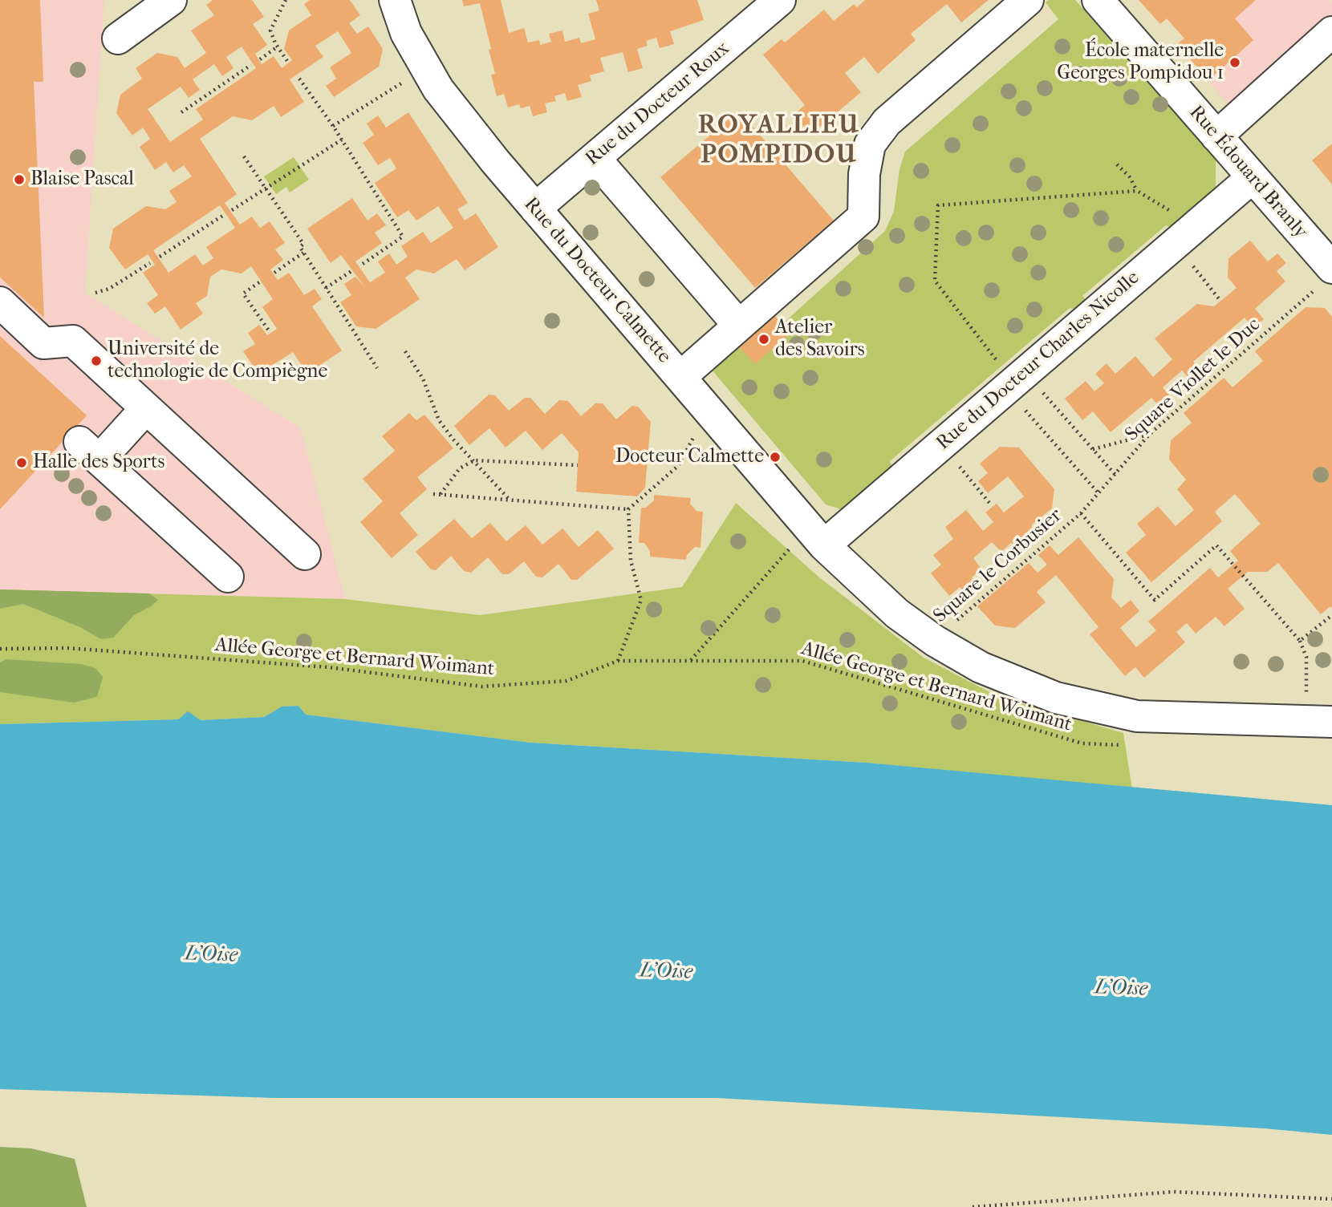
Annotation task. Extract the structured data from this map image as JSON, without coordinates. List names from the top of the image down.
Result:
{
  "streets": {
    "street": [
      "Rue du Docteur Roux",
      "Rue Édouard Branly",
      "Rue du Docteur Calmette",
      "Rue du Docteur Charles Nicolle"
    ],
    "path": ["Square Viollet le Duc", "Square le Corbusier", "Allée George et Bernard Woimant"]
  },
  "crossings": [
    ["Rue du Docteur Roux", "Rue du Docteur Calmette"],
    ["Rue Édouard Branly", "Rue du Docteur Charles Nicolle"],
    ["Rue Édouard Branly", "Square Viollet le Duc"],
    ["Rue du Docteur Calmette", "Rue du Docteur Charles Nicolle"],
    ["Rue du Docteur Calmette", "Square le Corbusier"],
    ["Square Viollet le Duc", "Square le Corbusier"]
  ],
  "districts": ["ROYALLIEU POMPIDOU"],
  "water": ["L'Oise"],
  "places": [
    "École maternelle Georges Pompidou 1",
    "Blaise Pascal",
    "Atelier des Savoirs",
    "Université de technologie de Compiègne",
    "Docteur Calmette",
    "Halle des Sports"
  ]
}
